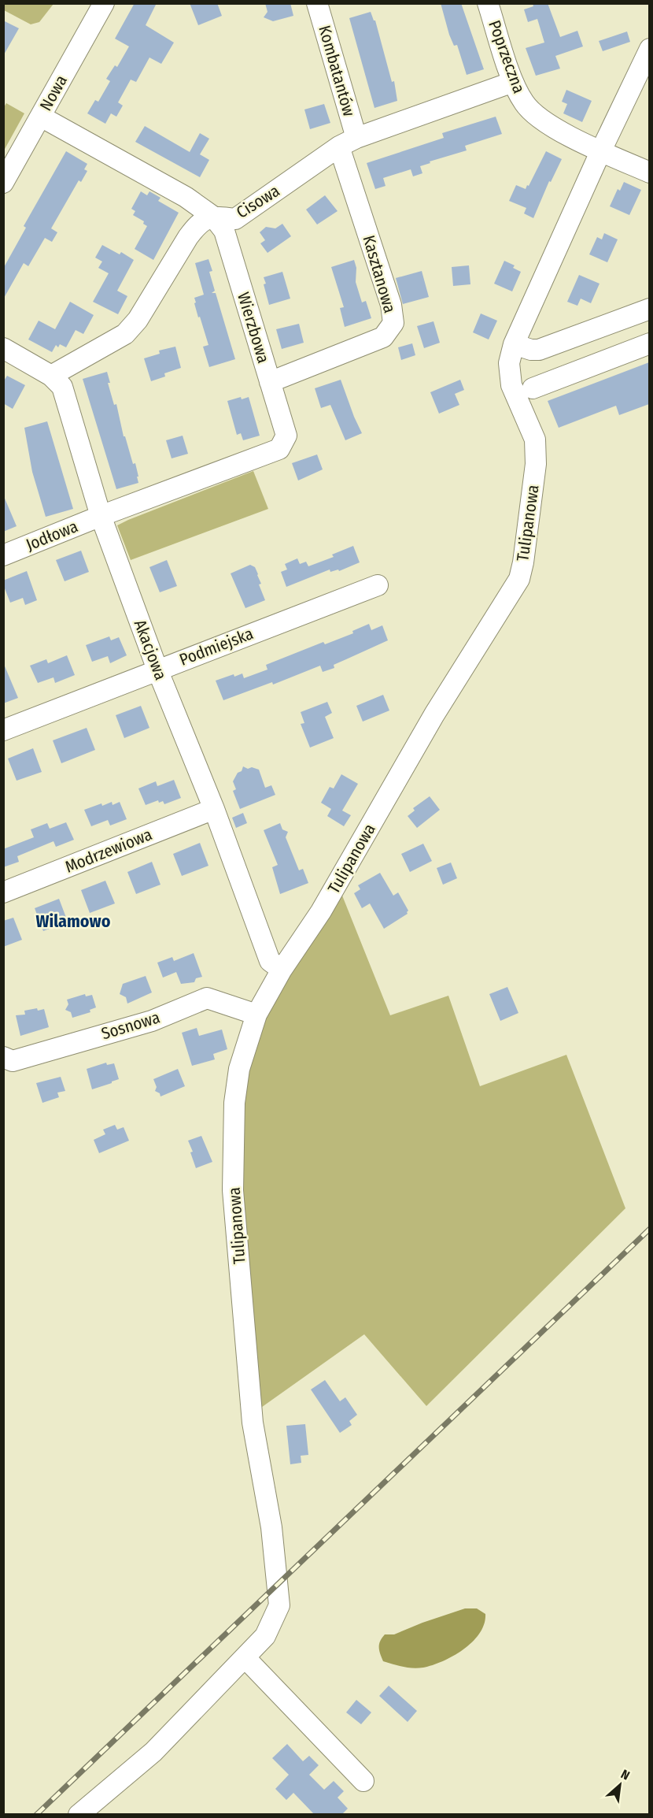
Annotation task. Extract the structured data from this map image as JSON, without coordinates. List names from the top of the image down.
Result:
{
  "streets": {
    "street": [
      "Poprzeczna",
      "Kombatantów",
      "Nowa",
      "Cisowa",
      "Kasztanowa",
      "Wierzbowa",
      "Tulipanowa",
      "Jodłowa",
      "Podmiejska",
      "Akacjowa",
      "Modrzewiowa",
      "Sosnowa"
    ]
  },
  "crossings": [
    ["Poprzeczna", "Cisowa"],
    ["Poprzeczna", "Tulipanowa"],
    ["Kombatantów", "Cisowa"],
    ["Kombatantów", "Kasztanowa"],
    ["Nowa", "Wierzbowa"],
    ["Cisowa", "Kasztanowa"],
    ["Cisowa", "Wierzbowa"],
    ["Cisowa", "Akacjowa"],
    ["Kasztanowa", "Wierzbowa"],
    ["Wierzbowa", "Jodłowa"],
    ["Wierzbowa", "Akacjowa"],
    ["Tulipanowa", "Akacjowa"],
    ["Tulipanowa", "Sosnowa"],
    ["Jodłowa", "Akacjowa"],
    ["Podmiejska", "Akacjowa"],
    ["Akacjowa", "Modrzewiowa"]
  ],
  "districts": ["Wilamowo"],
  "north": "top right"
}
